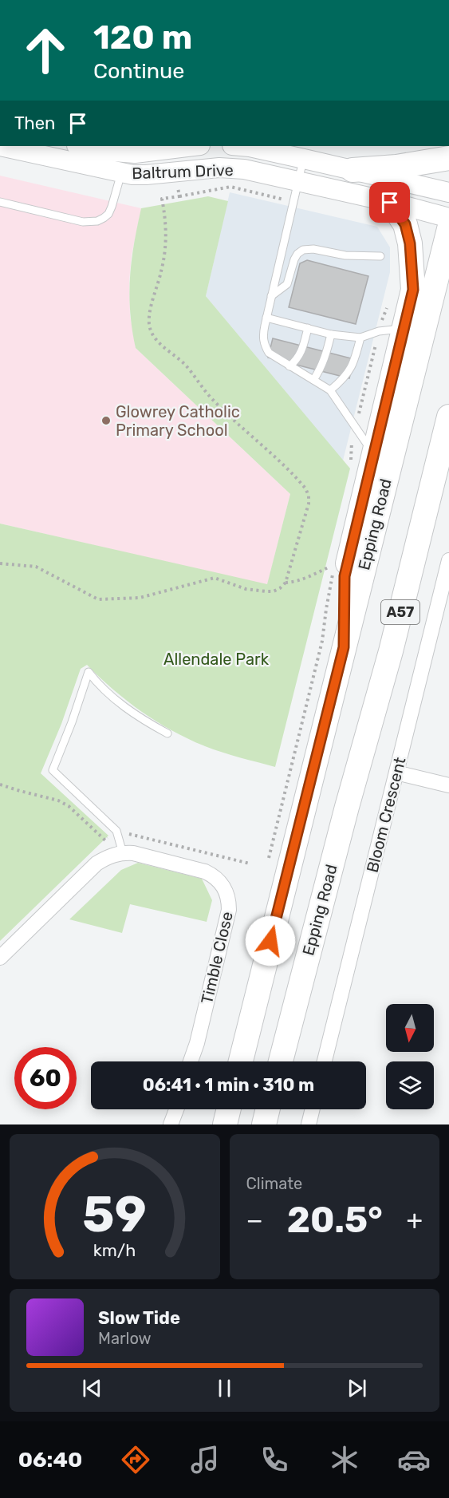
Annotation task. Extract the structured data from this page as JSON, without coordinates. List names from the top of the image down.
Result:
{
  "streets": {
    "main road": ["Epping Road", "A57"],
    "street": ["Baltrum Drive", "Bloom Crescent", "Timble Close"]
  },
  "parks": ["Allendale Park"],
  "places": ["Glowrey Catholic Primary School"],
  "north": "bottom",
  "page": {
    "turn": ["120 m", "Continue"],
    "then": "Then",
    "limit": "60",
    "trip": "06:41 · 1 min · 310 m",
    "tile": "Climate",
    "heat": ["−", "20.5°", "+"],
    "song": ["Slow Tide", "Marlow"],
    "tabs": "06:40",
    "gauge": ["59", "km/h"]
  }
}
